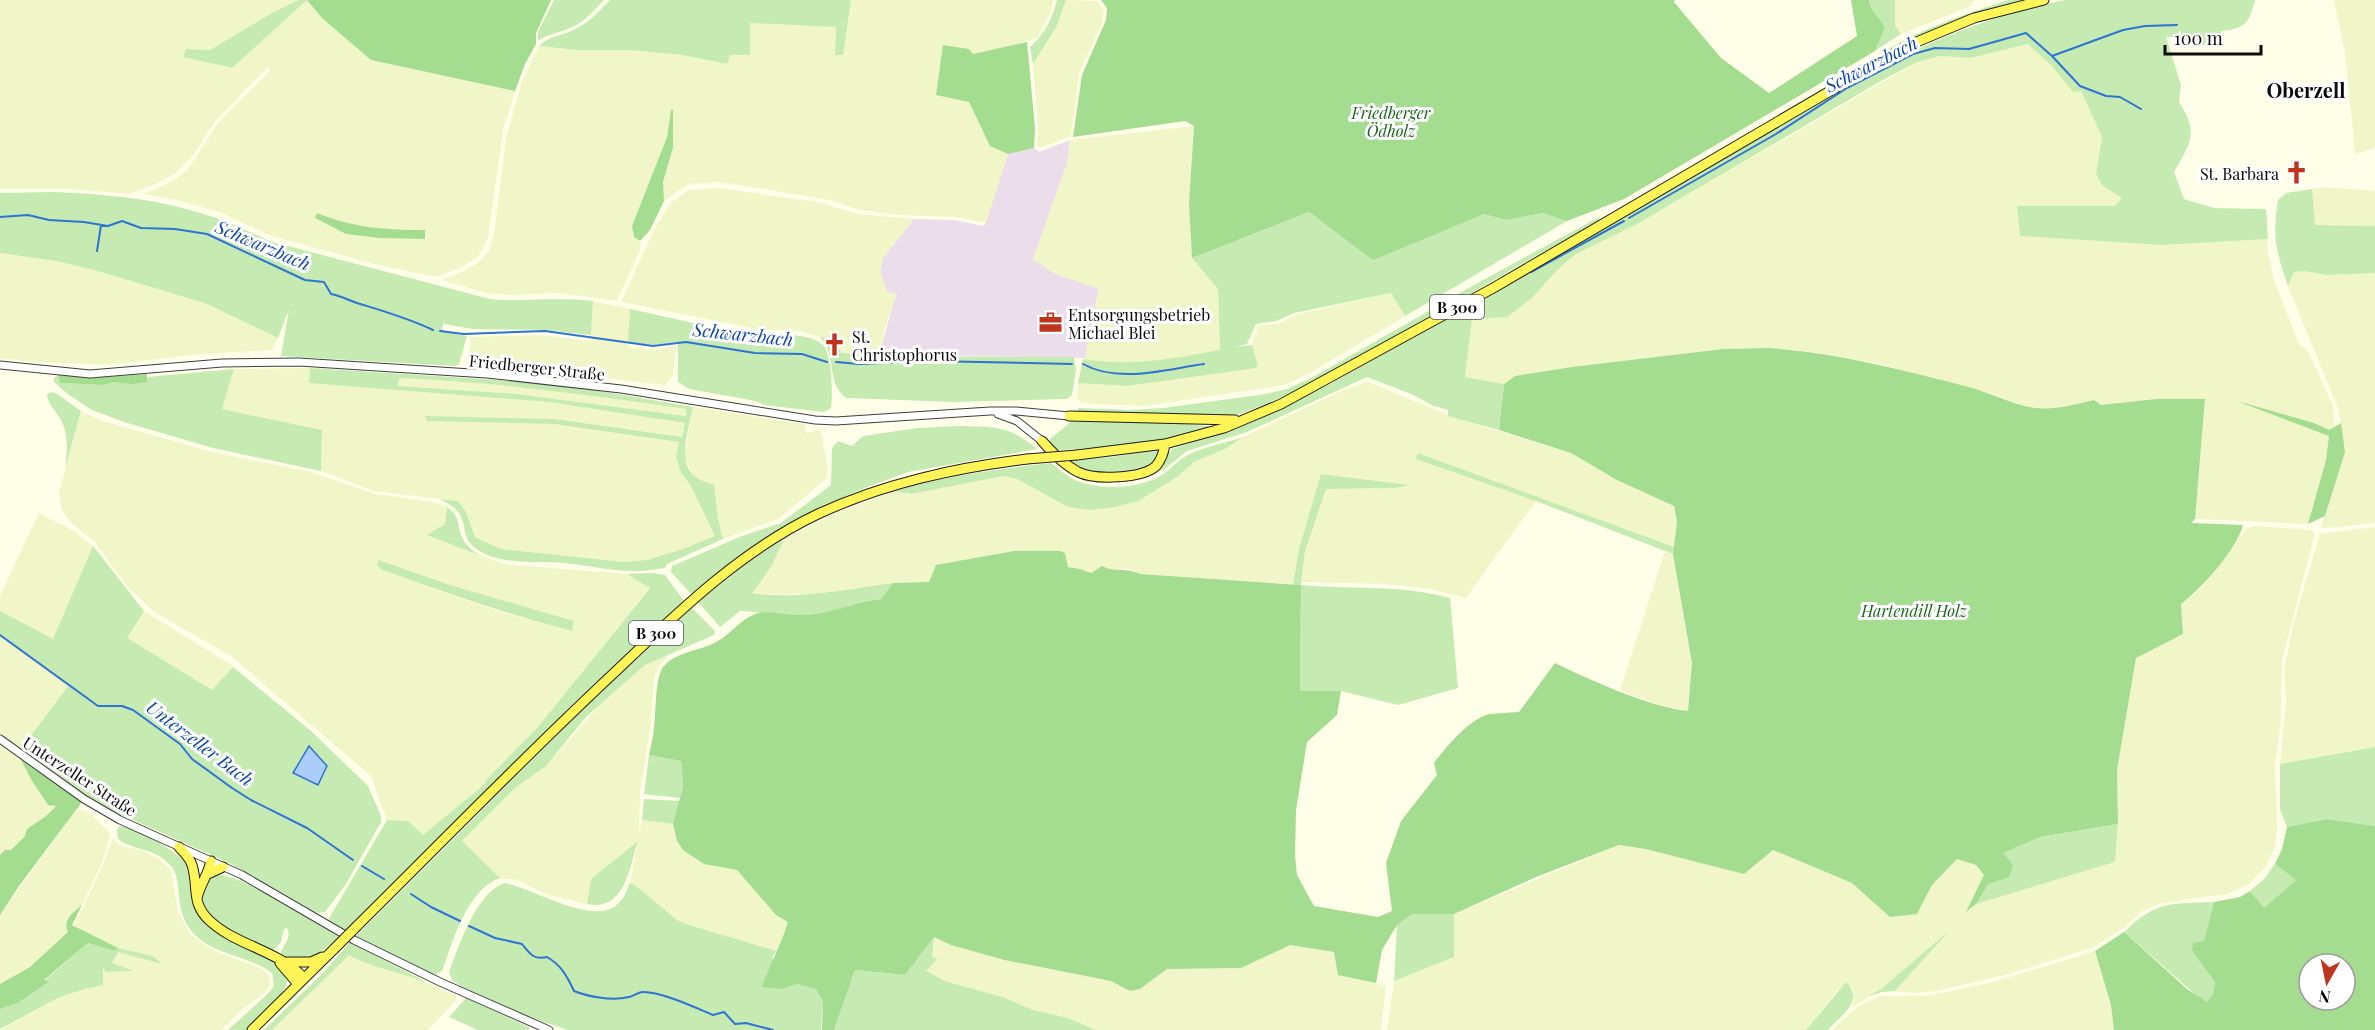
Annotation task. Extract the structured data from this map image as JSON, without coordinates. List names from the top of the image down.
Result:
{
  "streets": {
    "main road": ["B 300"],
    "street": ["Friedberger Straße", "Unterzeller Straße"]
  },
  "districts": ["Oberzell"],
  "water": ["Schwarzbach", "Unterzeller Bach"],
  "parks": ["Friedberger Ödholz", "Hartendill Holz"],
  "places": {
    "church": ["St. Barbara", "St. Christophorus"],
    "office": ["Entsorgungsbetrieb Michael Blei"]
  },
  "scale_bar": "100 m",
  "north": "bottom"
}
